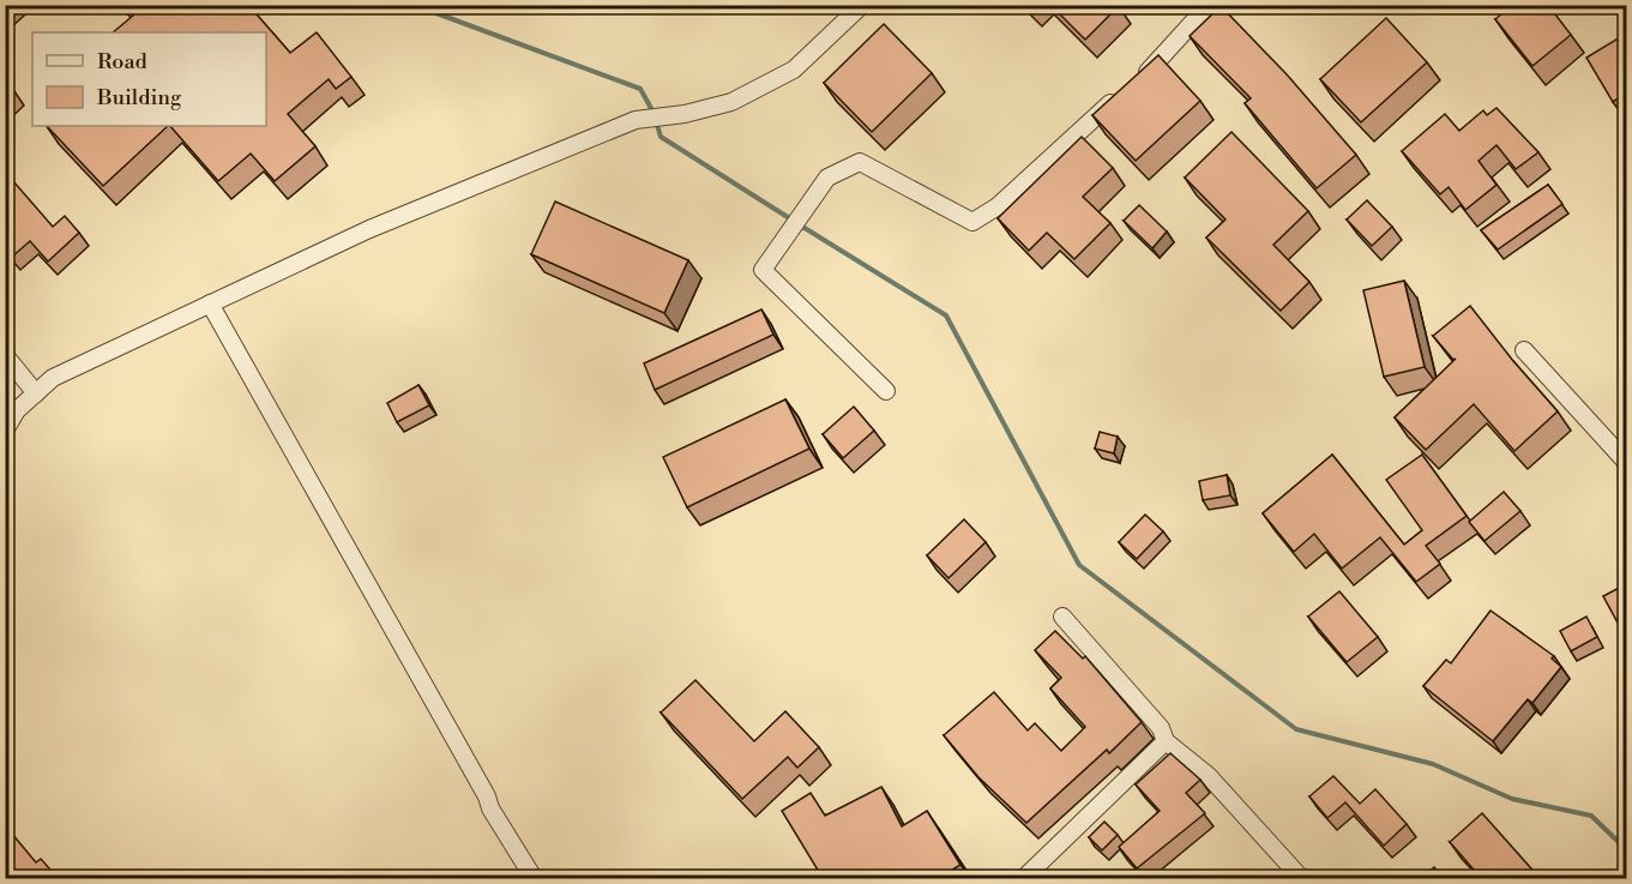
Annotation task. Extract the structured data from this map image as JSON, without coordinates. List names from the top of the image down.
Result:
{
  "legend": ["Road", "Building"]
}
